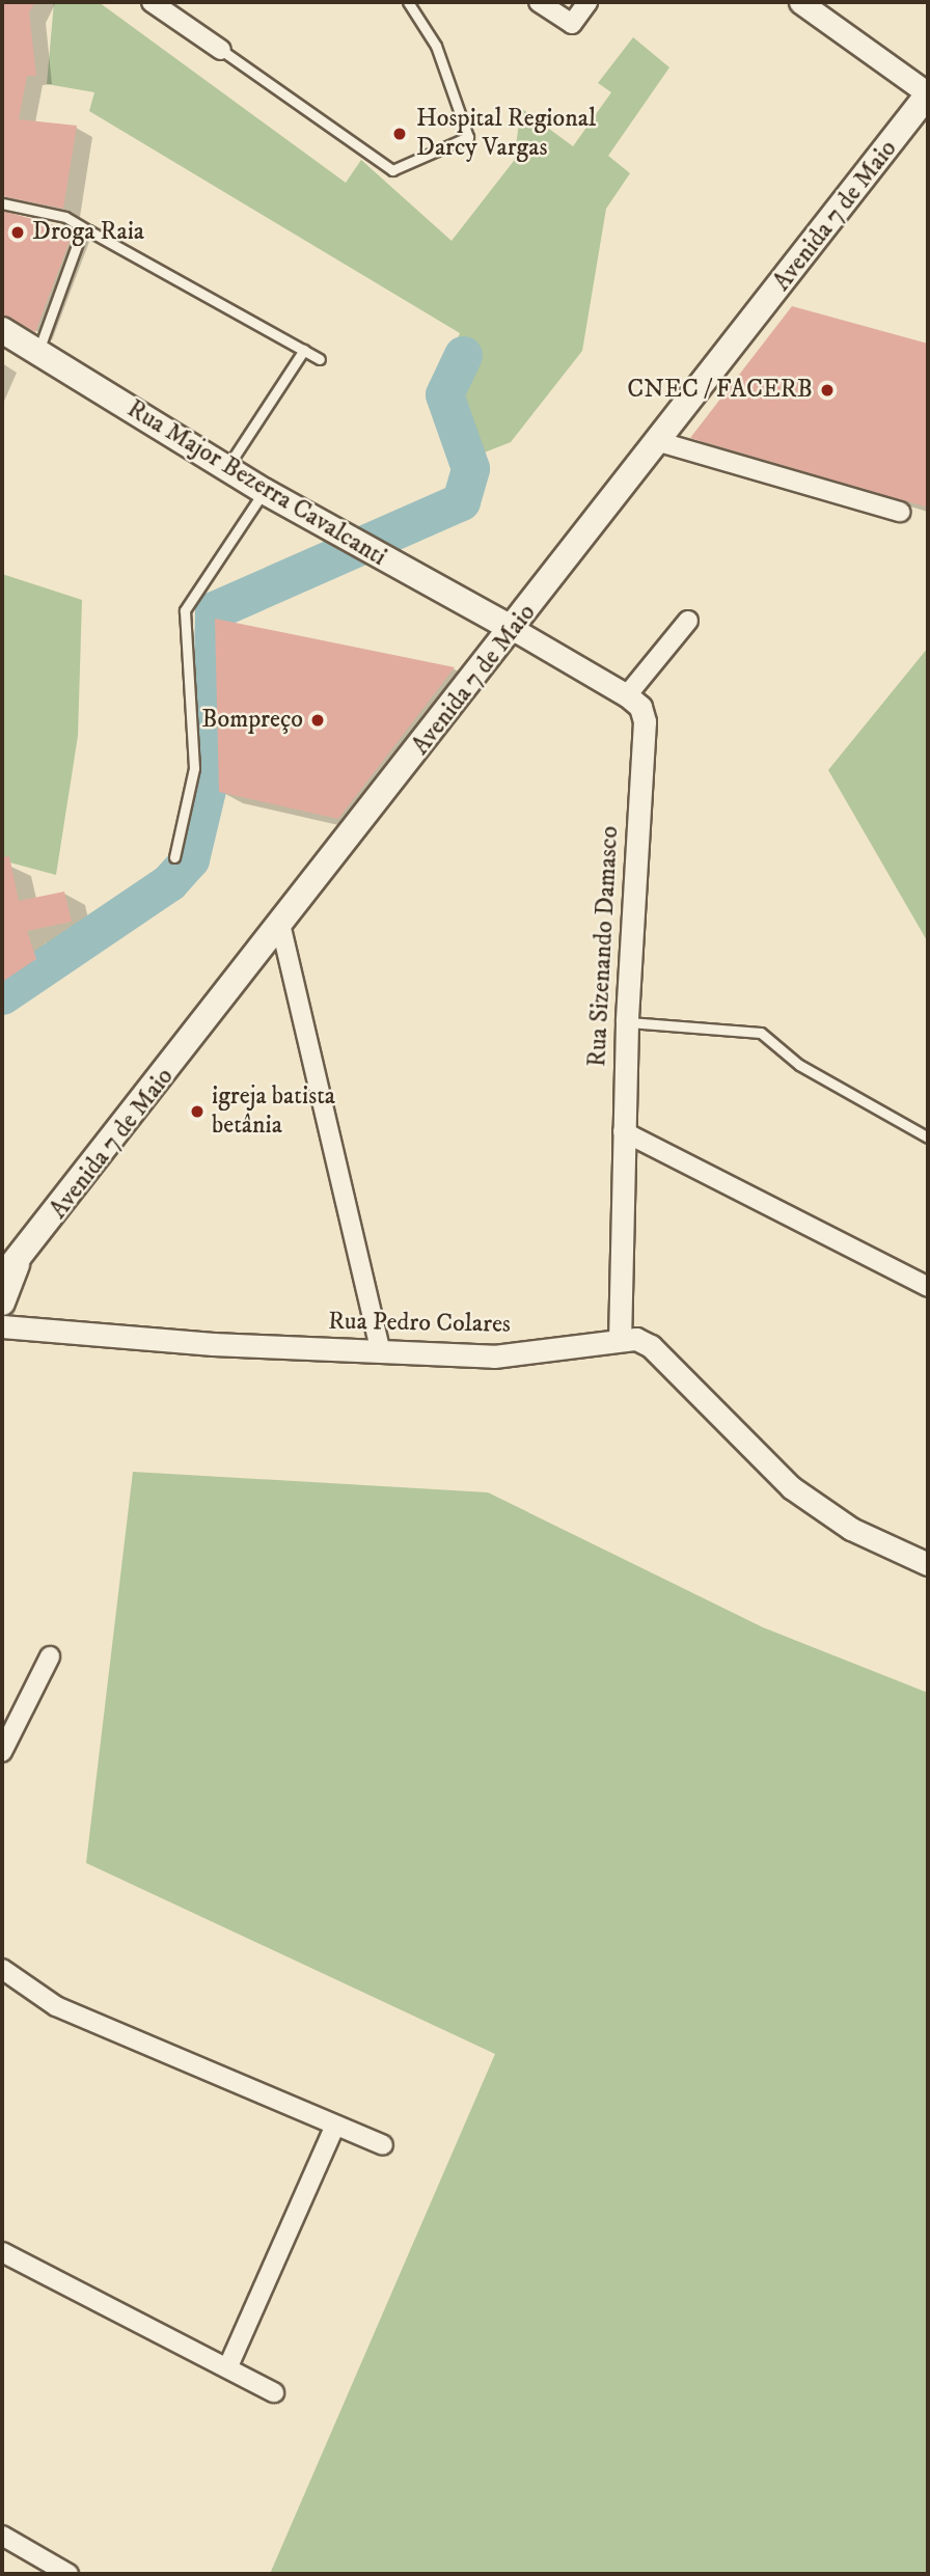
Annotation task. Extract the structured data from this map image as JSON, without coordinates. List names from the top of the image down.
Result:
{
  "streets": {
    "main road": ["Avenida 7 de Maio", "Rua Major Bezerra Cavalcanti"],
    "street": ["Rua Sizenando Damasco", "Rua Pedro Colares"]
  },
  "crossings": [
    ["Avenida 7 de Maio", "Rua Major Bezerra Cavalcanti"],
    ["Avenida 7 de Maio", "Rua Sizenando Damasco"],
    ["Rua Major Bezerra Cavalcanti", "Rua Sizenando Damasco"],
    ["Rua Sizenando Damasco", "Rua Pedro Colares"]
  ],
  "places": [
    "Hospital Regional Darcy Vargas",
    "Droga Raia",
    "CNEC / FACERB",
    "Bompreço",
    "igreja batista betânia"
  ]
}
